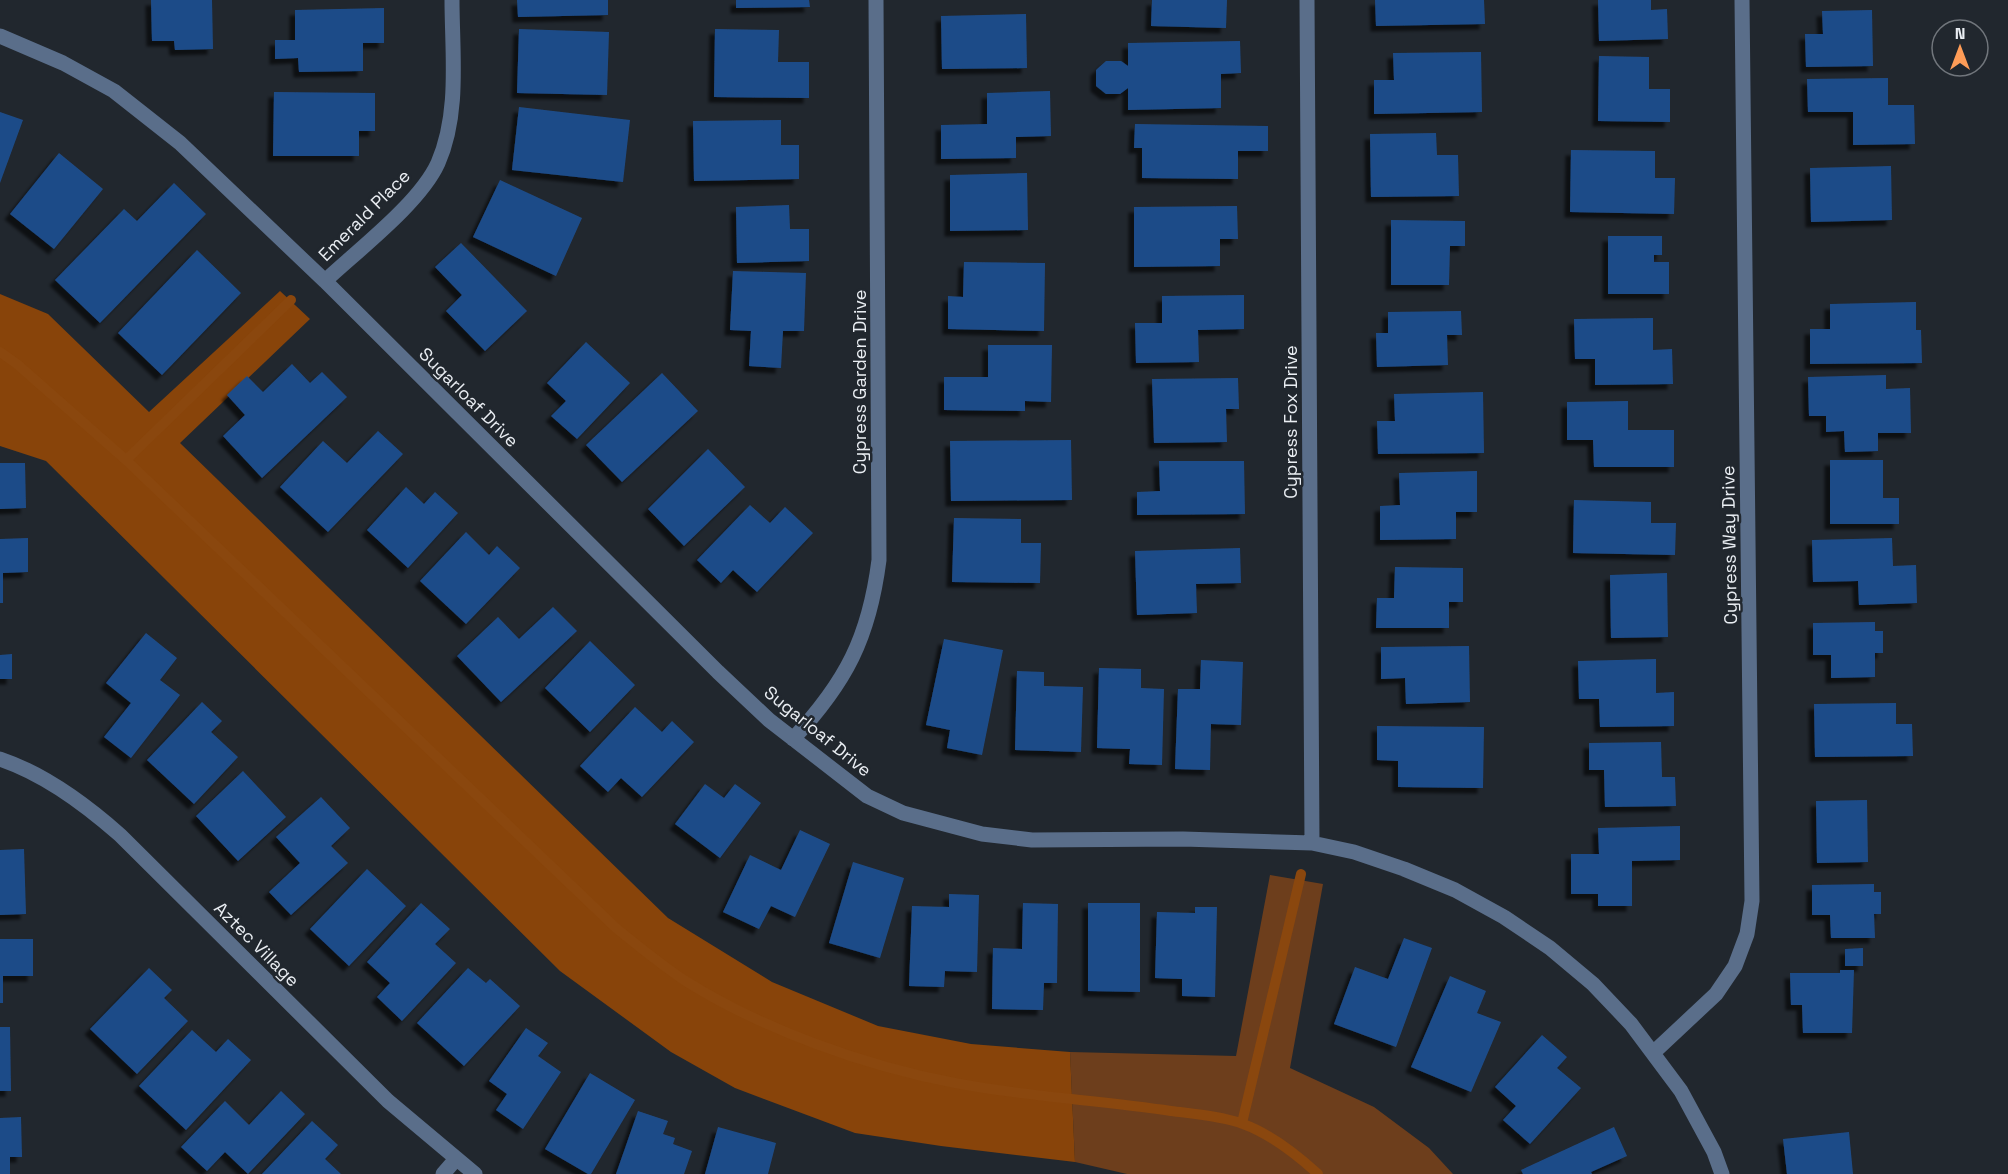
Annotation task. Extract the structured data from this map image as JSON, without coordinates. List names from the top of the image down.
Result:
{
  "streets": {
    "street": [
      "Emerald Place",
      "Cypress Garden Drive",
      "Sugarloaf Drive",
      "Cypress Fox Drive",
      "Cypress Way Drive",
      "Aztec Village"
    ]
  },
  "crossings": [
    ["Emerald Place", "Sugarloaf Drive"],
    ["Cypress Garden Drive", "Sugarloaf Drive"],
    ["Sugarloaf Drive", "Cypress Fox Drive"],
    ["Sugarloaf Drive", "Cypress Way Drive"]
  ],
  "north": "top"
}
